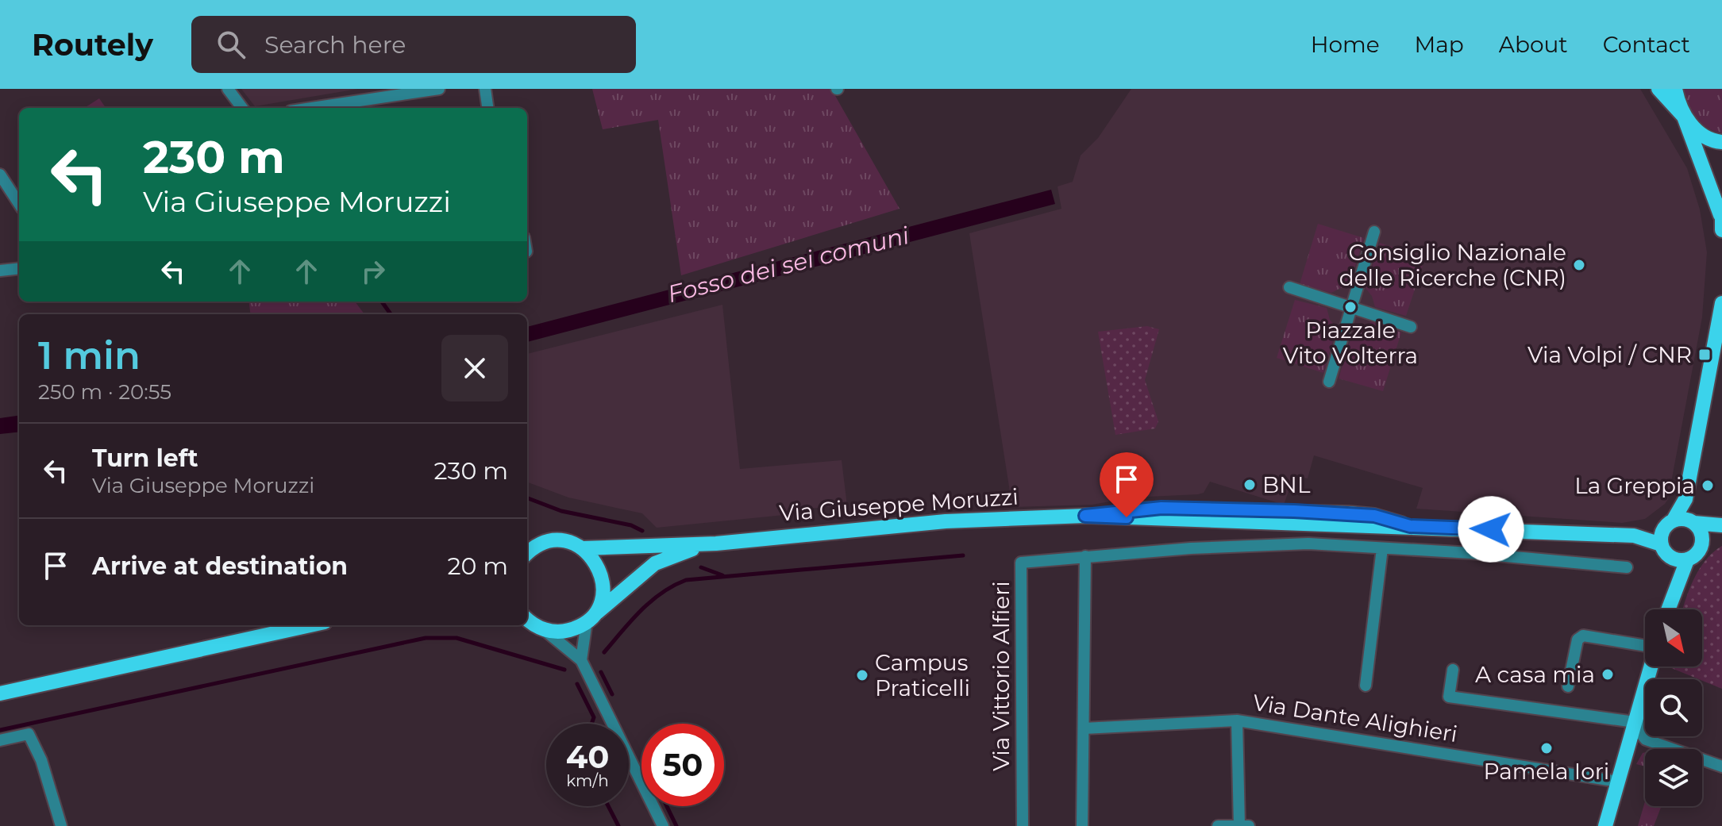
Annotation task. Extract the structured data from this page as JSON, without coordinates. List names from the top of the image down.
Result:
{
  "streets": {
    "main road": ["Via Giuseppe Moruzzi"],
    "street": ["Via Vittorio Alfieri", "Via Dante Alighieri"]
  },
  "water": ["Fosso dei sei comuni"],
  "places": {
    "other": [
      "Consiglio Nazionale delle Ricerche (CNR)",
      "Piazzale Vito Volterra",
      "BNL",
      "La Greppia",
      "A casa mia",
      "Campus Praticelli",
      "Pamela Iori"
    ],
    "transit": ["Via Volpi / CNR"]
  },
  "north": "bottom right",
  "page": {
    "header": "Routely",
    "search": "Search here",
    "nav": [
      "Home",
      "Map",
      "About",
      "Contact"
    ],
    "turn": ["230 m", "Via Giuseppe Moruzzi"],
    "heading": ["1 min", "250 m · 20:55"],
    "list": [
      {
        "name": "Turn left",
        "note": "Via Giuseppe Moruzzi",
        "value": "230 m"
      },
      {
        "name": "Arrive at destination",
        "value": "20 m"
      }
    ],
    "speed": "40 km/h",
    "limit": "50"
  }
}
